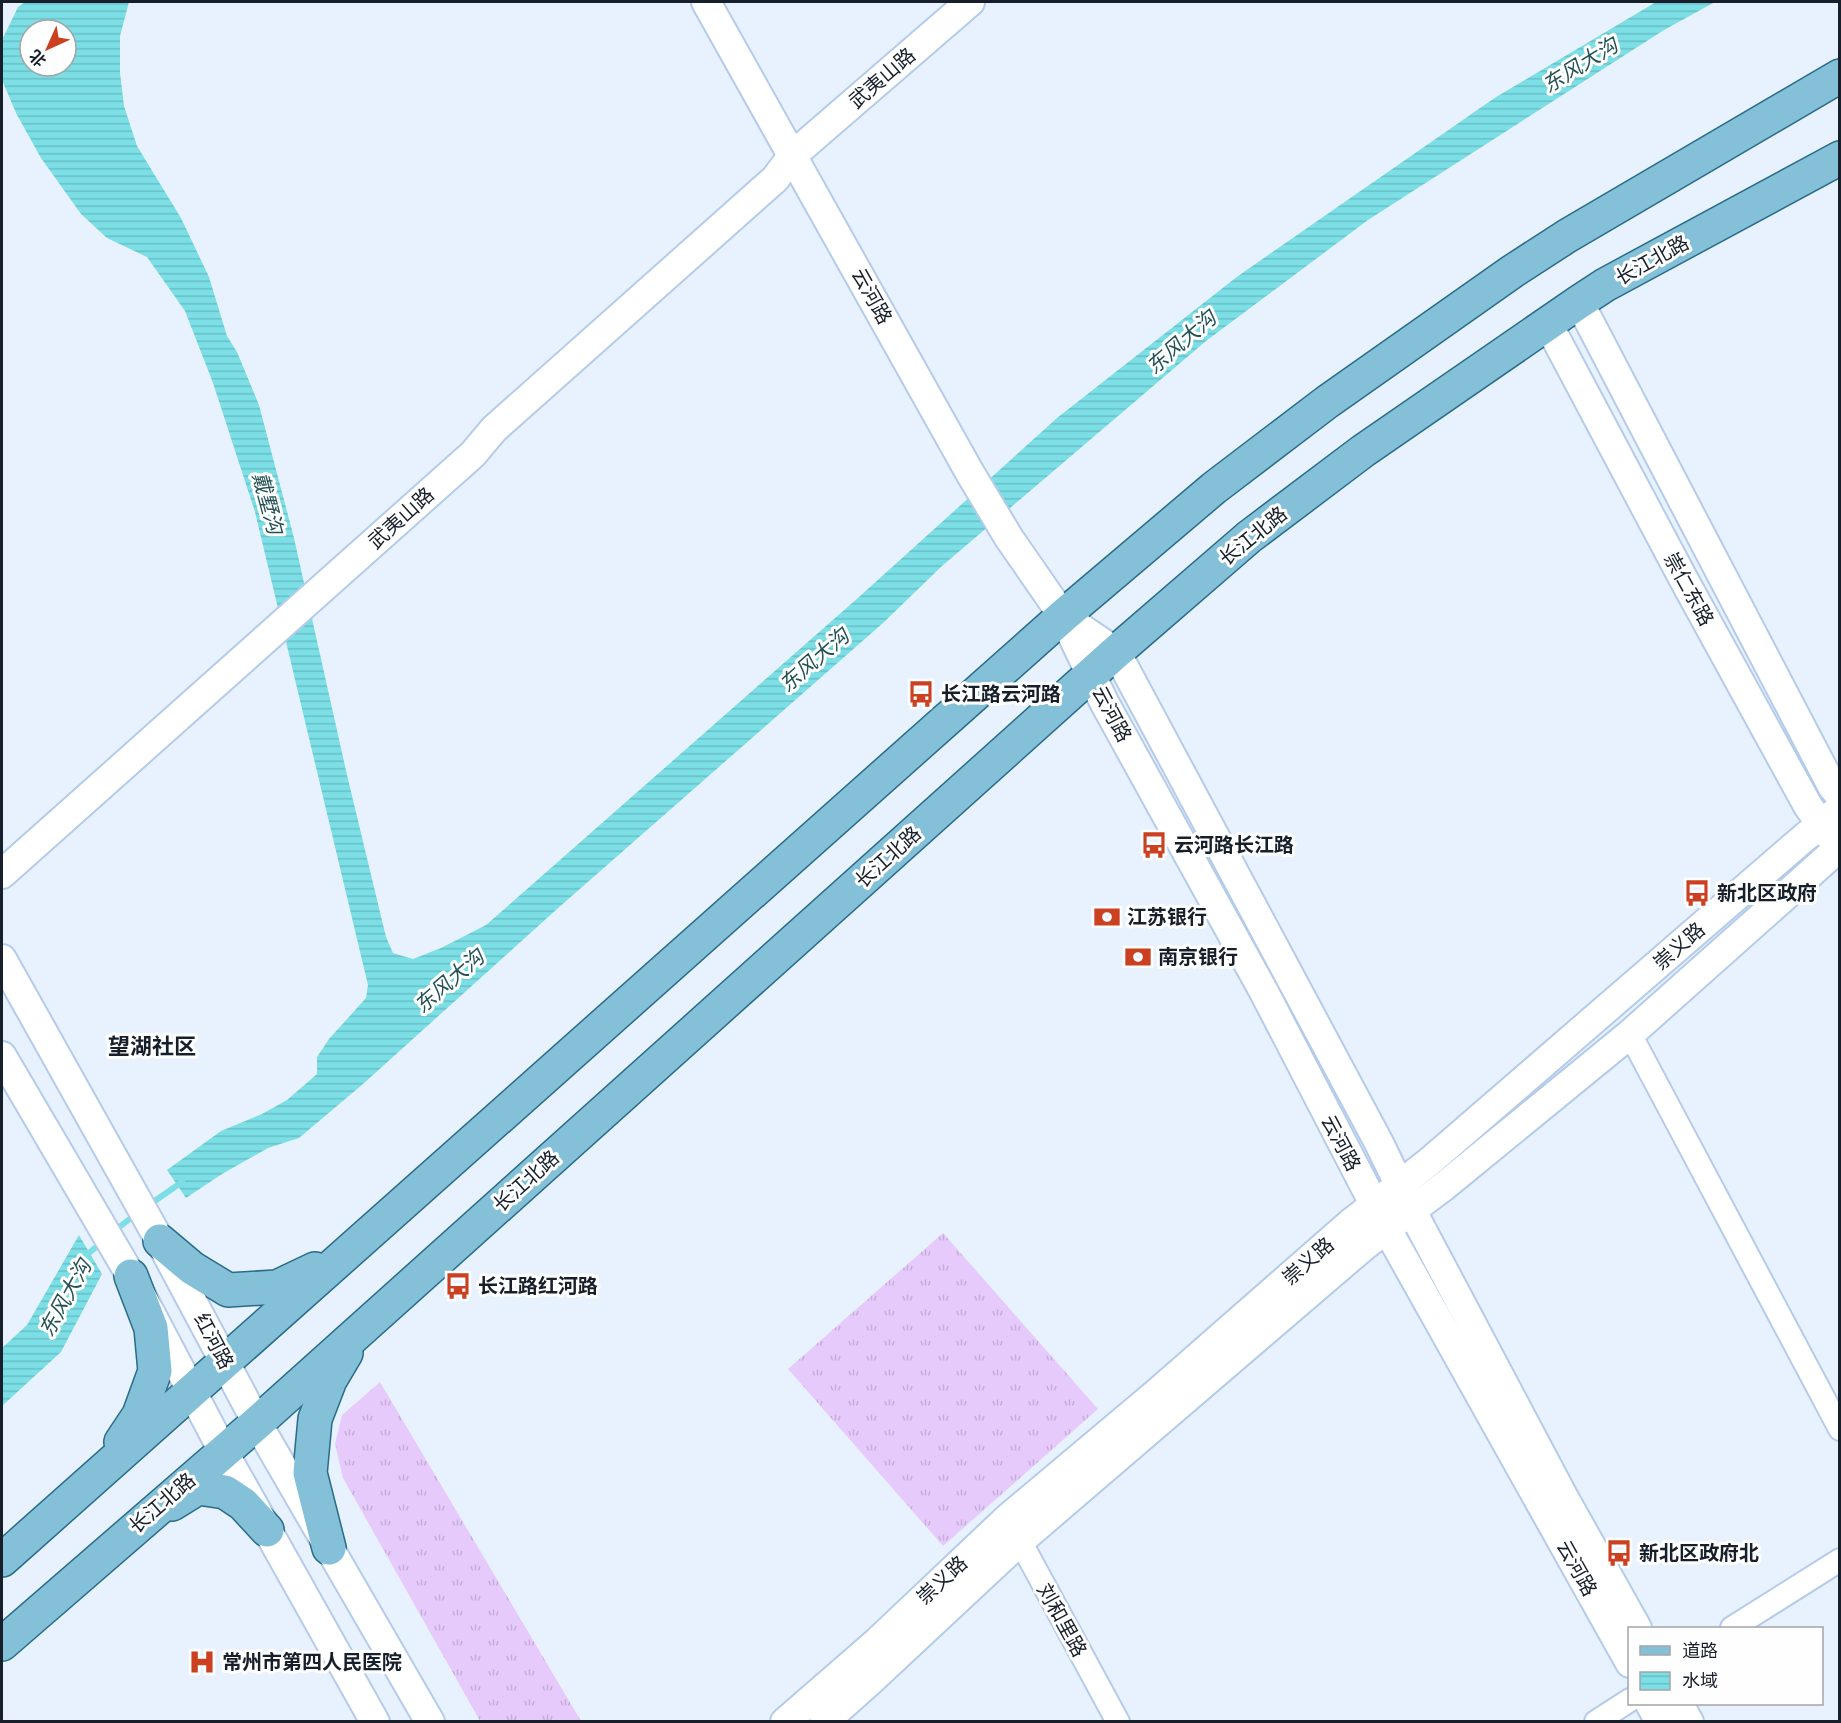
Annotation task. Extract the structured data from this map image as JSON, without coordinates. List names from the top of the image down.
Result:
{
  "streets": {
    "main road": ["长江北路"],
    "street": [
      "武夷山路",
      "云河路",
      "崇仁东路",
      "崇义路",
      "红河路",
      "刘和里路"
    ]
  },
  "crossings": [
    ["武夷山路", "云河路"],
    ["长江北路", "云河路"],
    ["长江北路", "崇仁东路"],
    ["长江北路", "红河路"],
    ["云河路", "崇义路"],
    ["崇仁东路", "崇义路"],
    ["崇义路", "刘和里路"]
  ],
  "districts": ["望湖社区"],
  "water": ["东风大沟", "戴墅沟"],
  "places": {
    "bus stop": [
      "长江路云河路",
      "云河路长江路",
      "新北区政府",
      "长江路红河路",
      "新北区政府北"
    ],
    "bank": ["江苏银行", "南京银行"],
    "hospital": ["常州市第四人民医院"]
  },
  "legend": ["道路", "水域"],
  "north": "bottom left"
}
